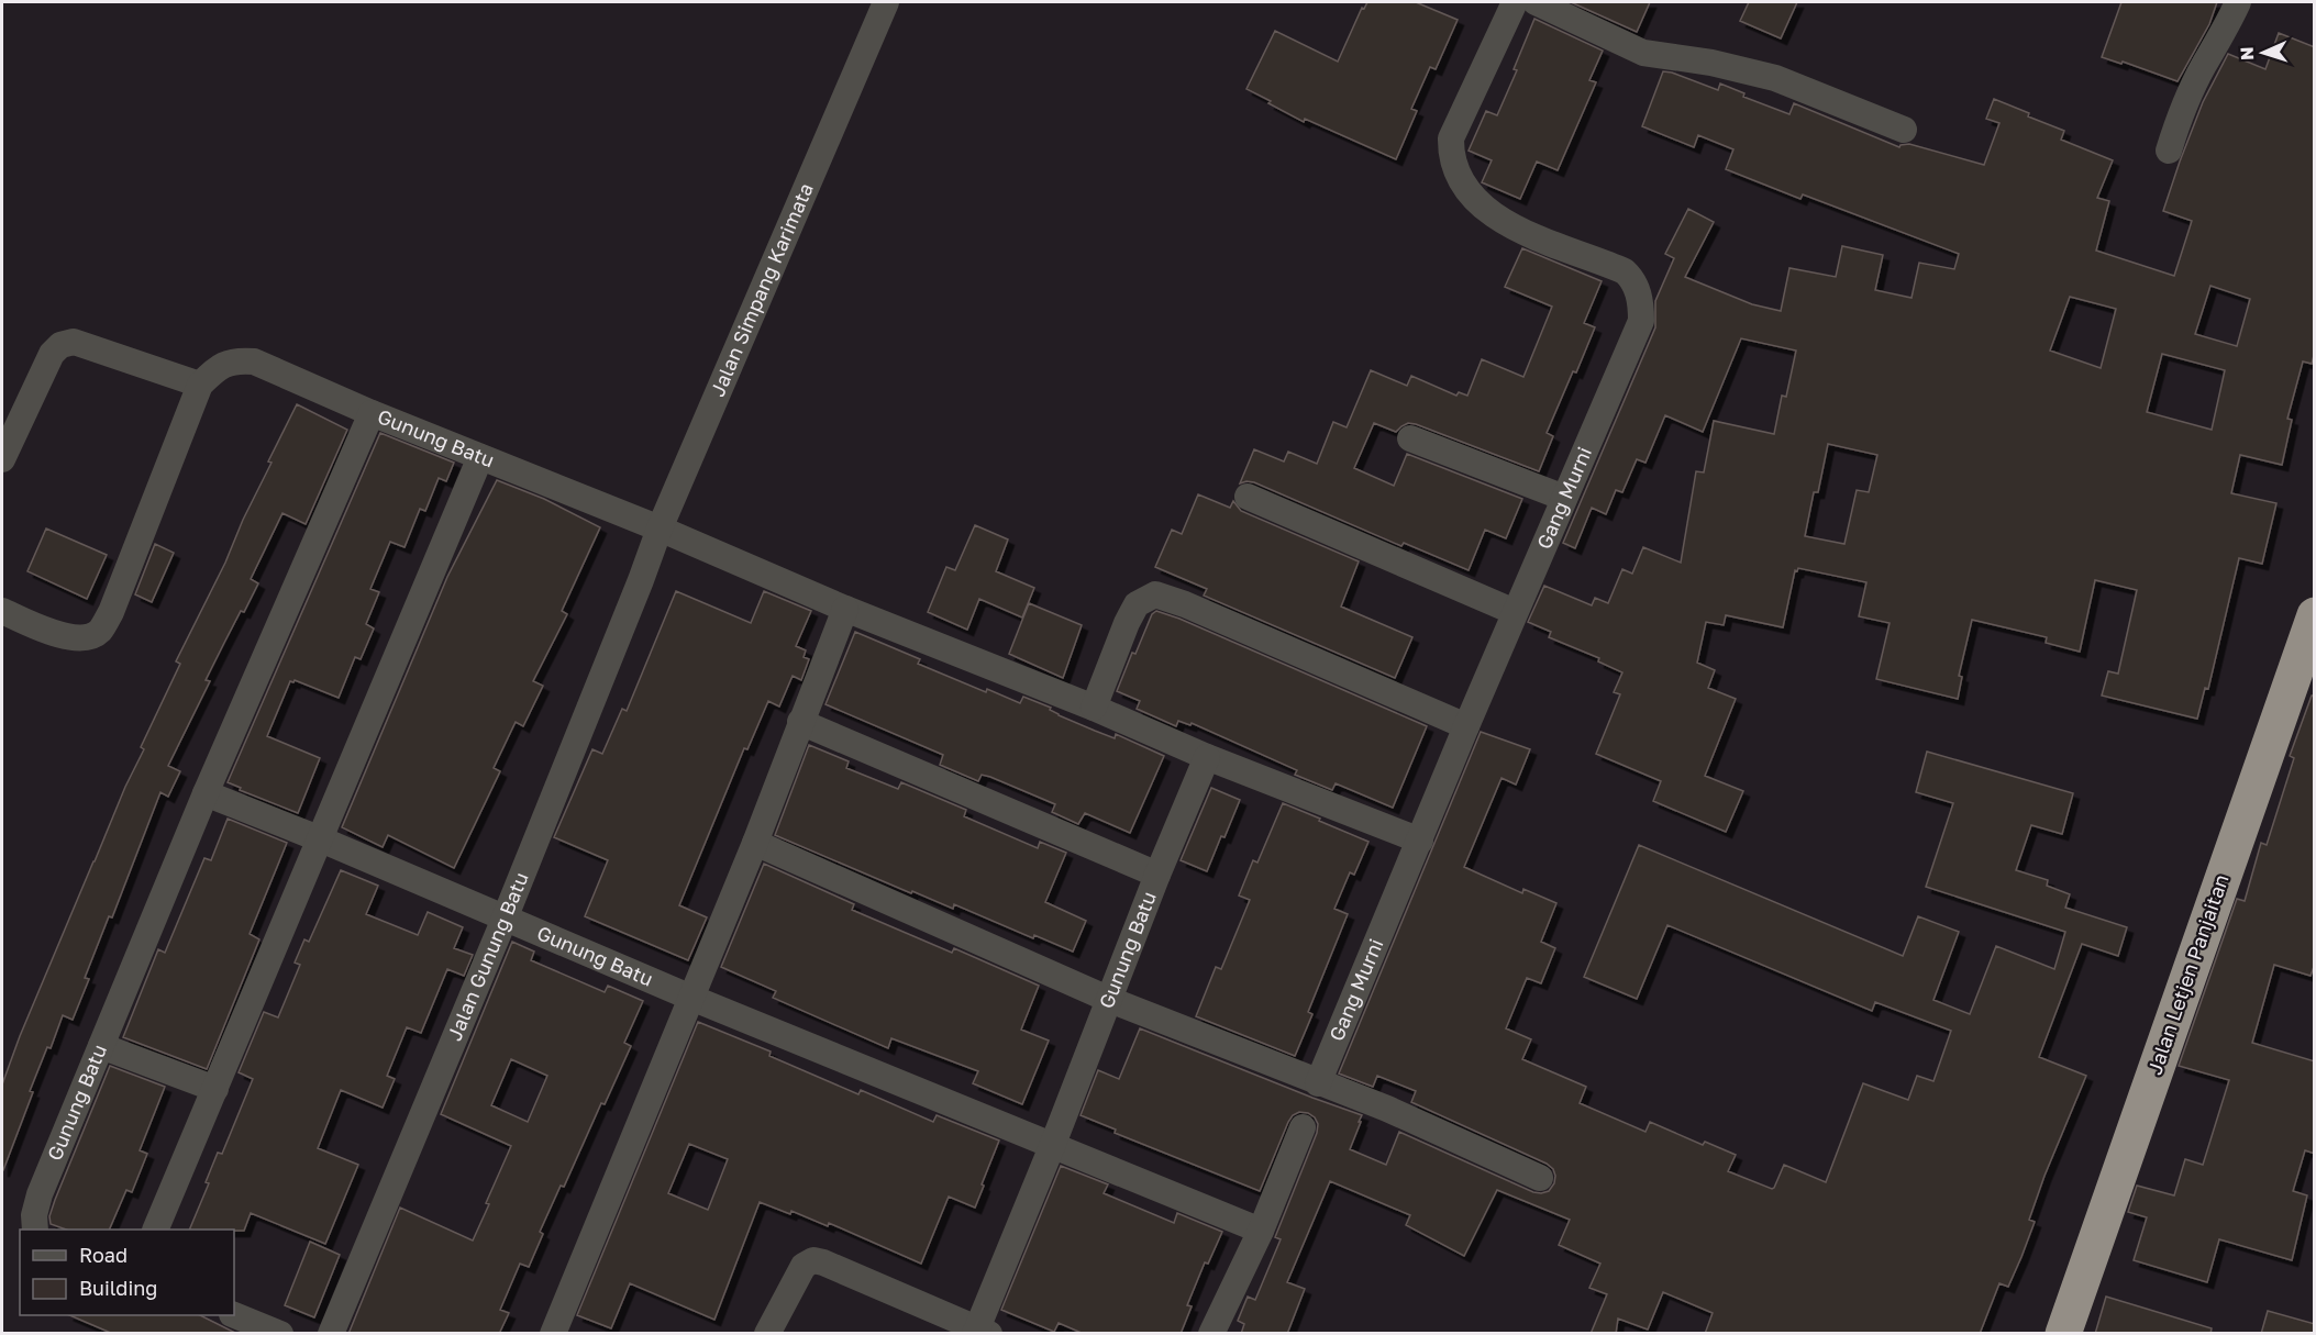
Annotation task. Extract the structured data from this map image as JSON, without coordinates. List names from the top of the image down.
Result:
{
  "streets": {
    "highway": ["Jalan Letjen Panjaitan"],
    "street": [
      "Jalan Simpang Karimata",
      "Gunung Batu",
      "Gang Murni",
      "Jalan Gunung Batu"
    ]
  },
  "crossings": [
    ["Jalan Simpang Karimata", "Gunung Batu"],
    ["Jalan Simpang Karimata", "Jalan Gunung Batu"],
    ["Gunung Batu", "Gang Murni"],
    ["Gunung Batu", "Jalan Gunung Batu"]
  ],
  "legend": ["Road", "Building"],
  "north": "left"
}
